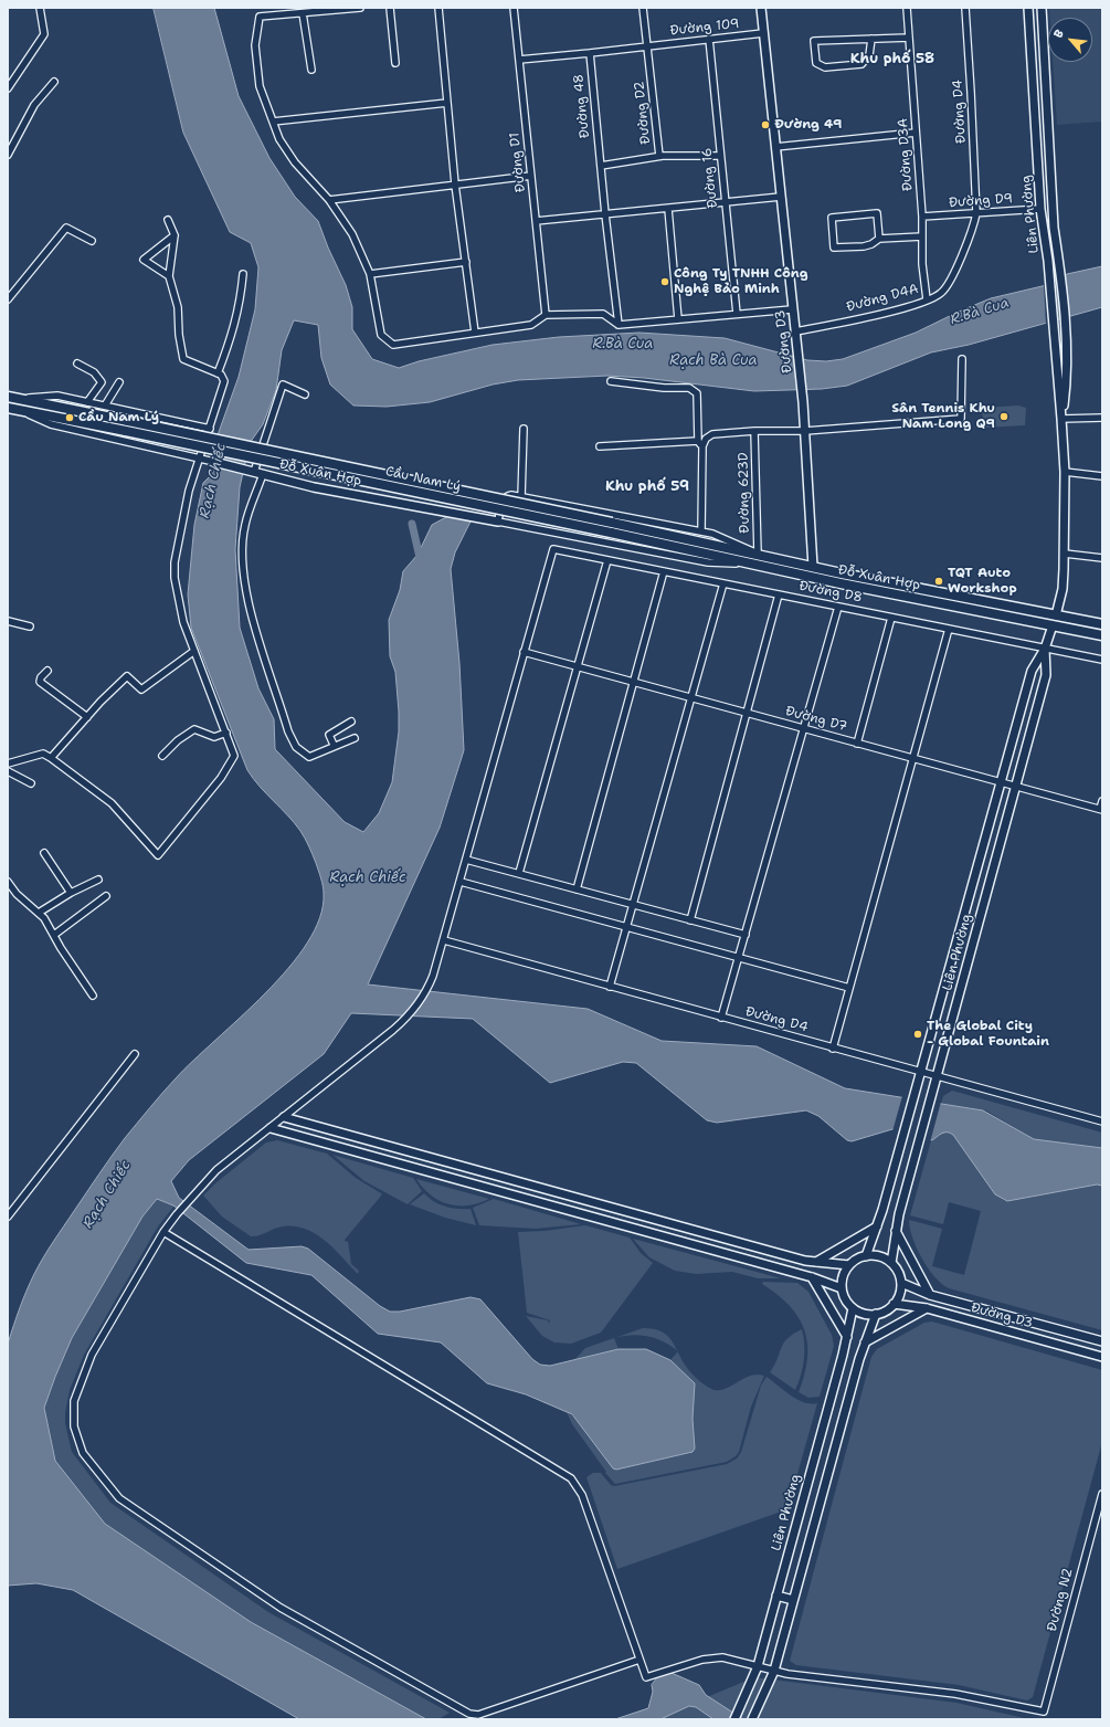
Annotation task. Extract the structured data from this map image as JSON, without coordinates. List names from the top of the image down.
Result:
{
  "streets": {
    "main road": ["Đỗ Xuân Hợp", "Cầu Nam Lý"],
    "street": [
      "Đường 109",
      "Đường 48",
      "Đường D4",
      "Đường D2",
      "Đường D3A",
      "Đường D1",
      "Đường 16",
      "Đường D9",
      "Liên Phường",
      "Đường D4A",
      "Đường D3",
      "Đường 623D",
      "Đường D8",
      "Đường D7",
      "Đường N2"
    ]
  },
  "crossings": [
    ["Đường 109", "Đường D2"],
    ["Đường 109", "Đường 16"],
    ["Đường 109", "Đường D3"],
    ["Đường D4", "Đường D9"],
    ["Đường D4", "Liên Phường"],
    ["Đường D4", "Đường D4A"],
    ["Đường D3A", "Đường D9"],
    ["Đường D3A", "Đường D4A"],
    ["Đường D9", "Liên Phường"],
    ["Đường D9", "Đường D4A"],
    ["Liên Phường", "Đường D3"],
    ["Liên Phường", "Đỗ Xuân Hợp"],
    ["Liên Phường", "Đường D8"],
    ["Liên Phường", "Đường D7"],
    ["Đường D4A", "Đường D3"],
    ["Đường D3", "Đỗ Xuân Hợp"],
    ["Đỗ Xuân Hợp", "Cầu Nam Lý"],
    ["Đỗ Xuân Hợp", "Đường 623D"],
    ["Đường D8", "Đường D7"]
  ],
  "districts": ["Khu phố 58", "Khu phố 59"],
  "water": ["R.Bà Cua", "Rạch Bà Cua", "Rạch Chiếc"],
  "places": [
    "Đường 49",
    "Công Ty TNHH Công Nghệ Bảo Minh",
    "Sân Tennis Khu Nam Long Q9",
    "Cầu Nam Lý",
    "TQT Auto Workshop",
    "The Global City - Global Fountain"
  ],
  "north": "top left"
}
